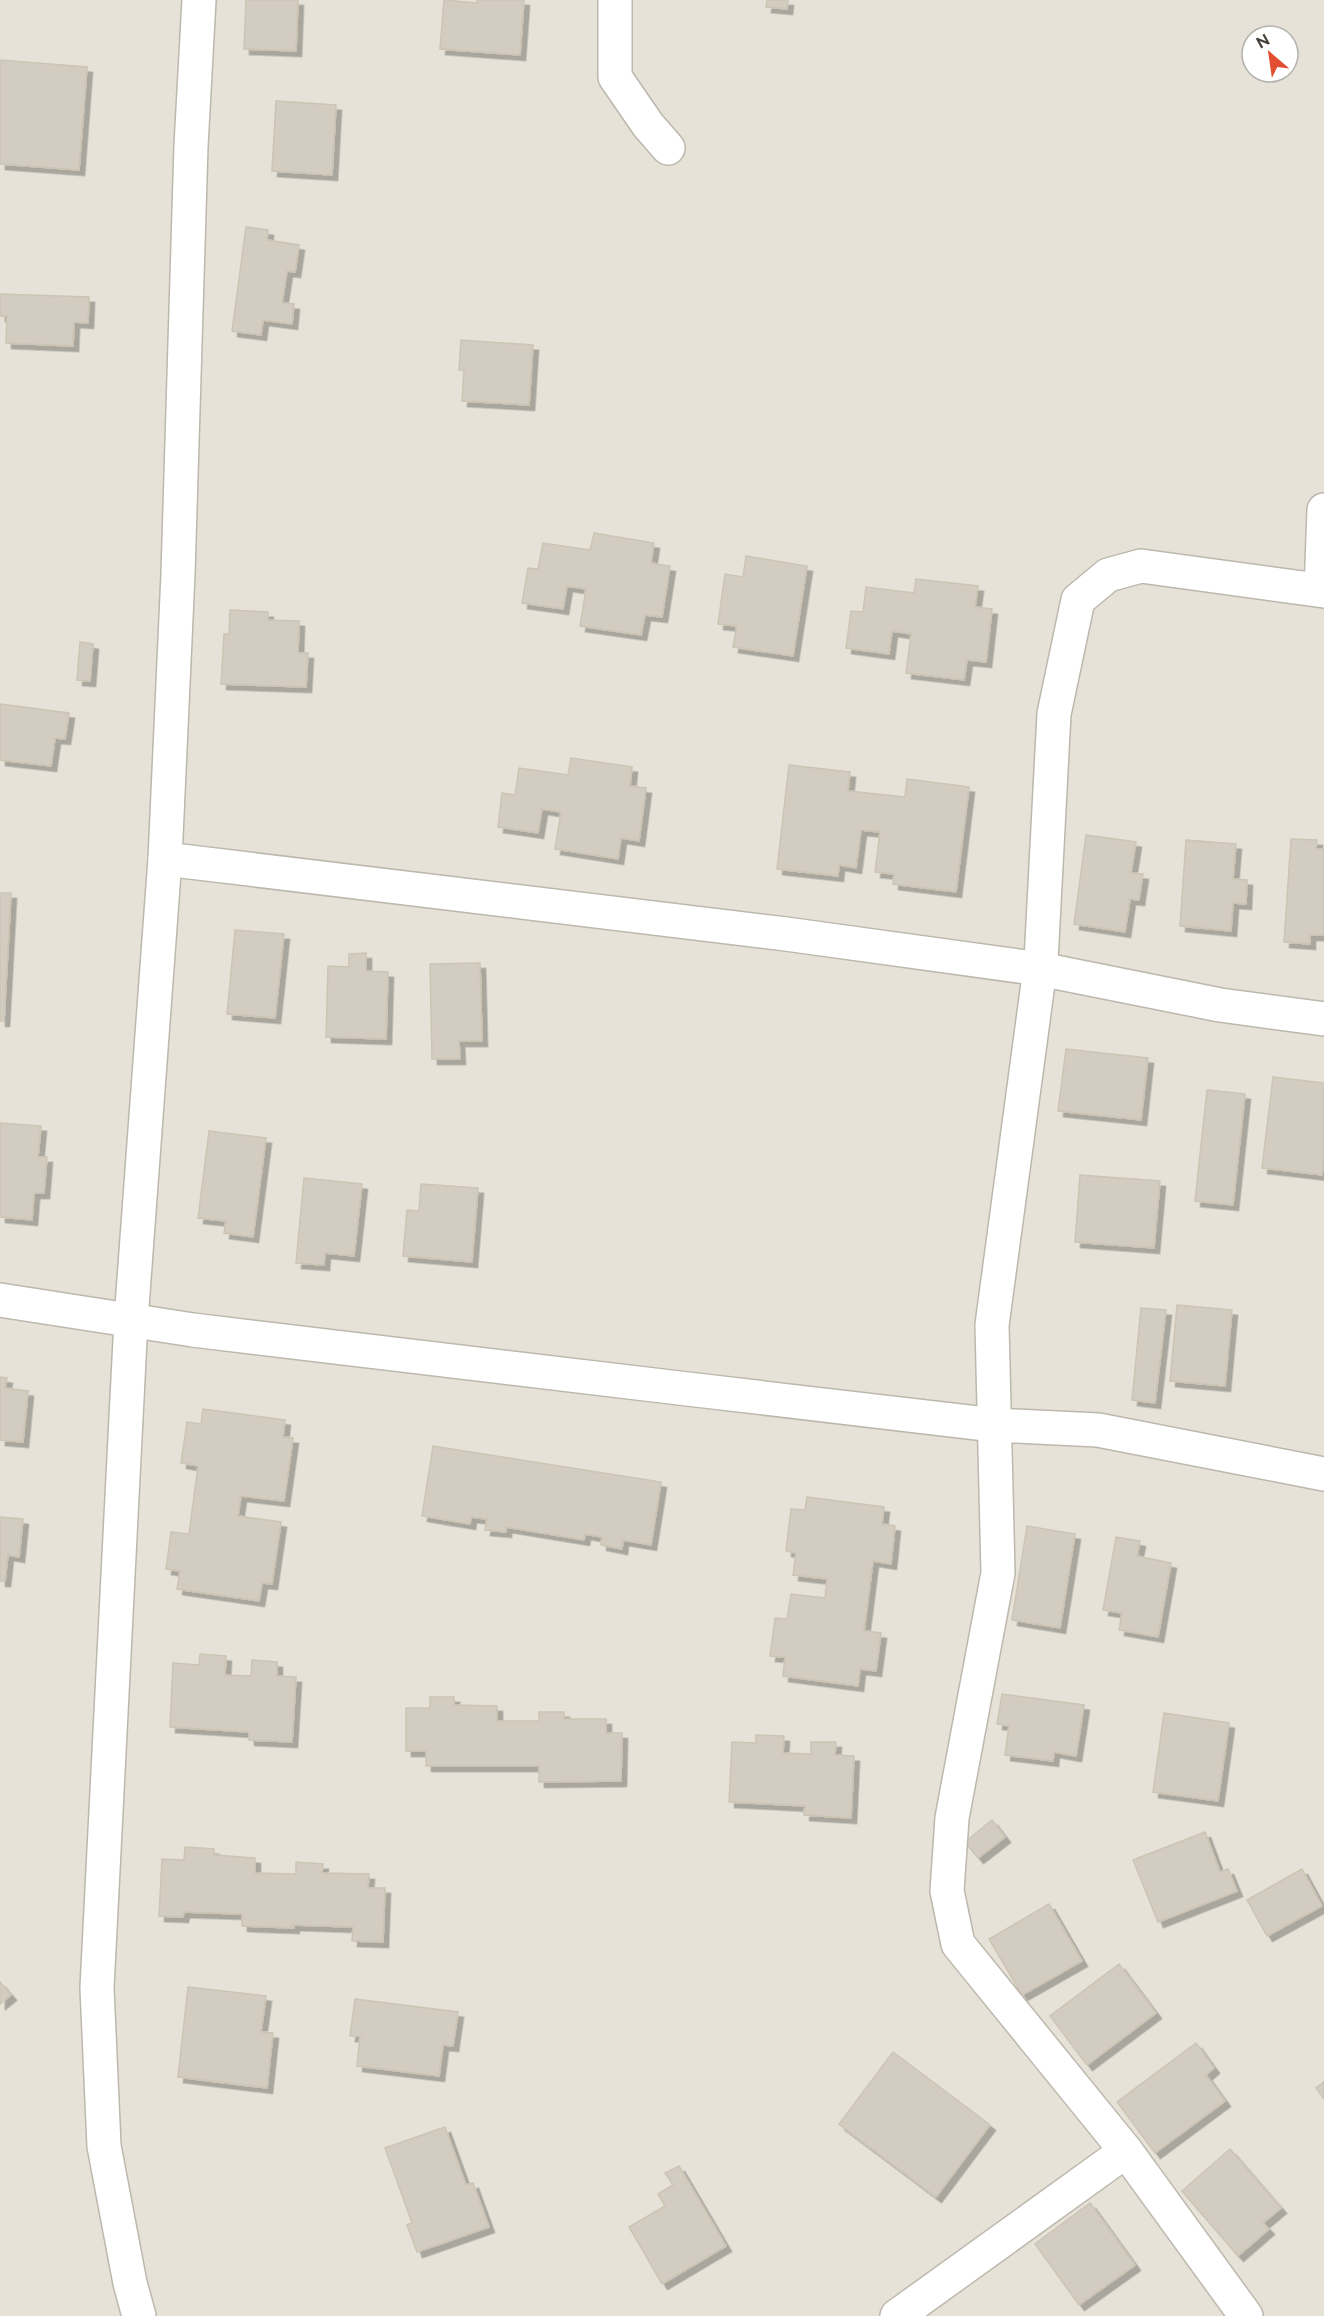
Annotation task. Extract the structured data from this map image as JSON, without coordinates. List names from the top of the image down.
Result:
{
  "north": "top left"
}
